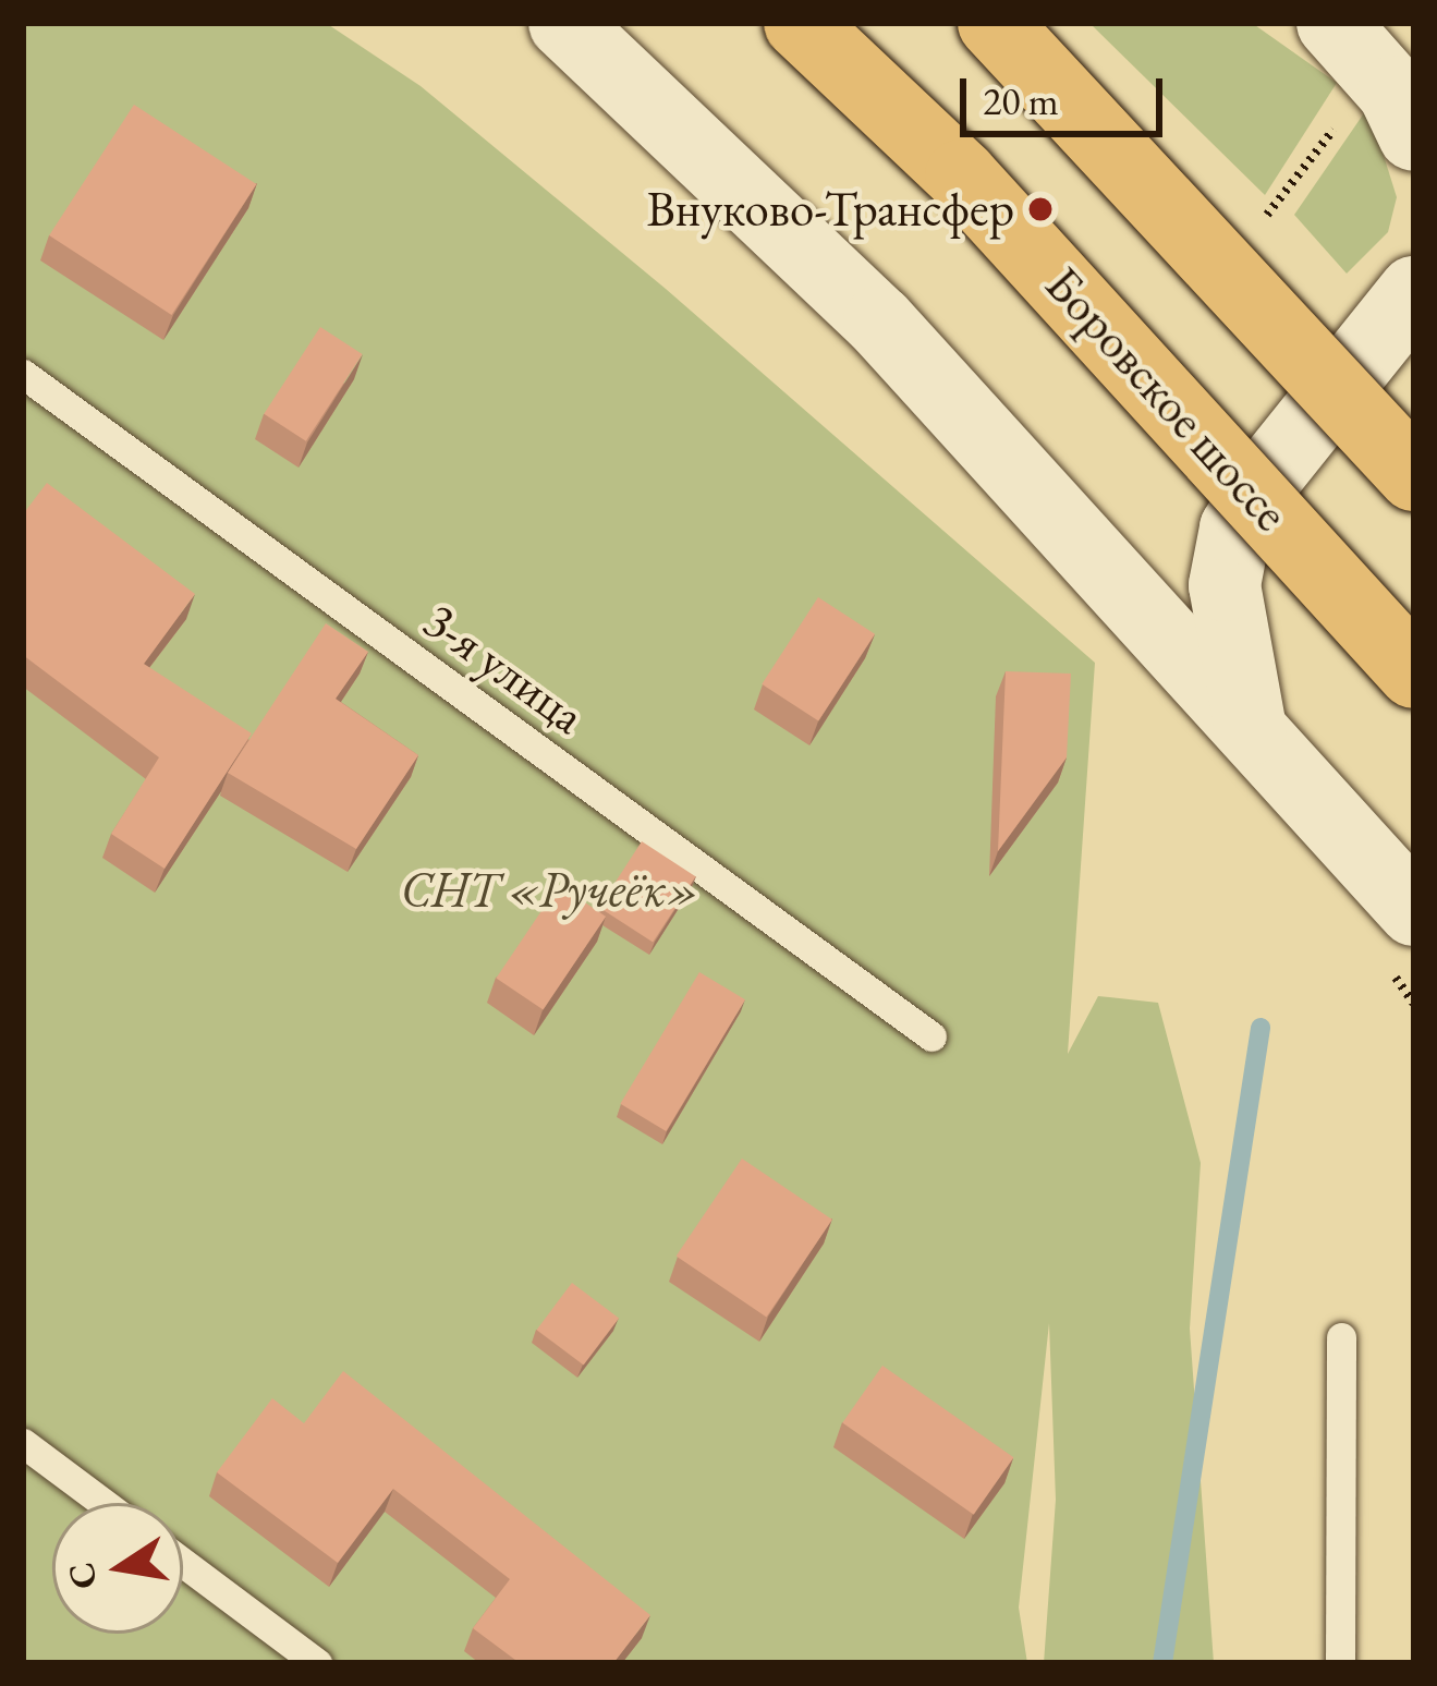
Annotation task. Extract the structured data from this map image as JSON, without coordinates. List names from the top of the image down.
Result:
{
  "streets": {
    "main road": ["Боровское шоссе"],
    "lane": ["3-я улица"]
  },
  "parks": ["СНТ «Ручеёк»"],
  "places": ["Внуково-Трансфер"],
  "scale_bar": "20 m",
  "north": "left"
}
